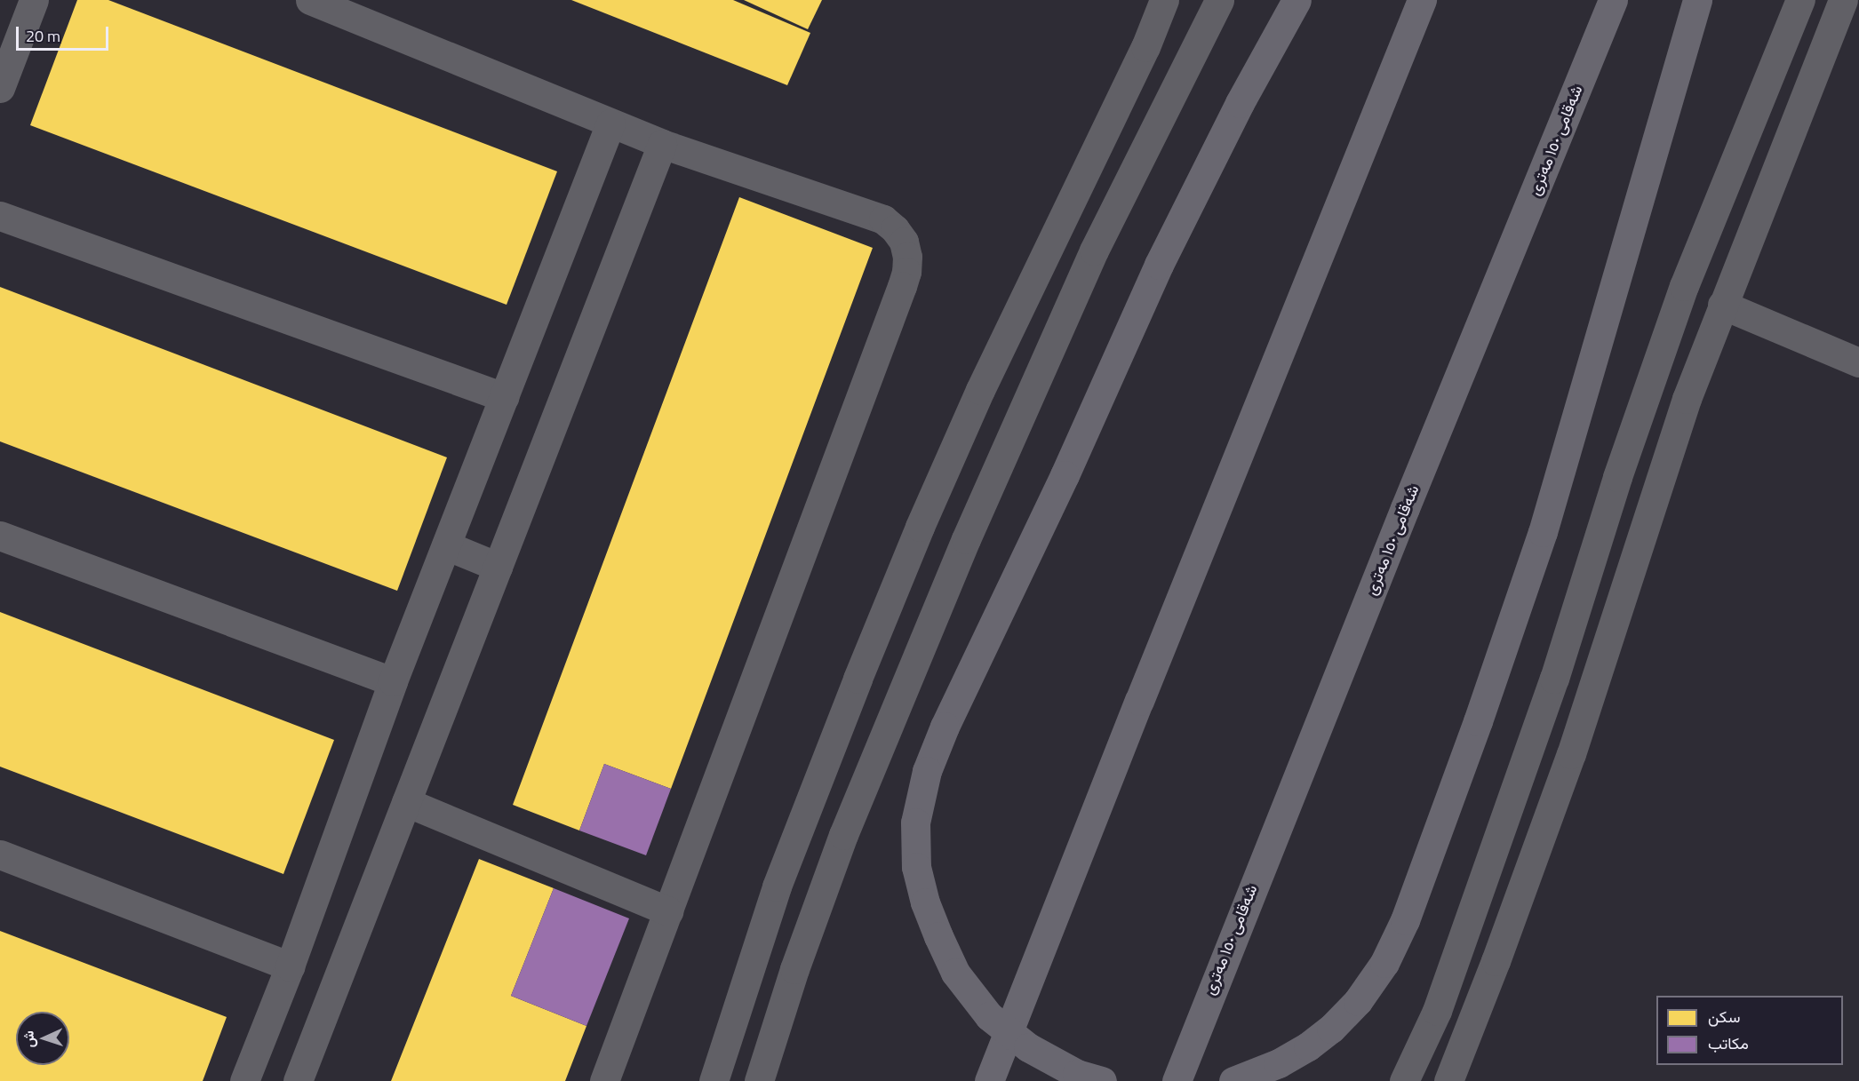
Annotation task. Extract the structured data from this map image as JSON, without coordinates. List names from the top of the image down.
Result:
{
  "streets": {
    "highway": ["شەقامی ١٥٠ مەتری"]
  },
  "legend": ["سكن", "مكاتب"],
  "scale_bar": "20 m",
  "north": "left"
}
